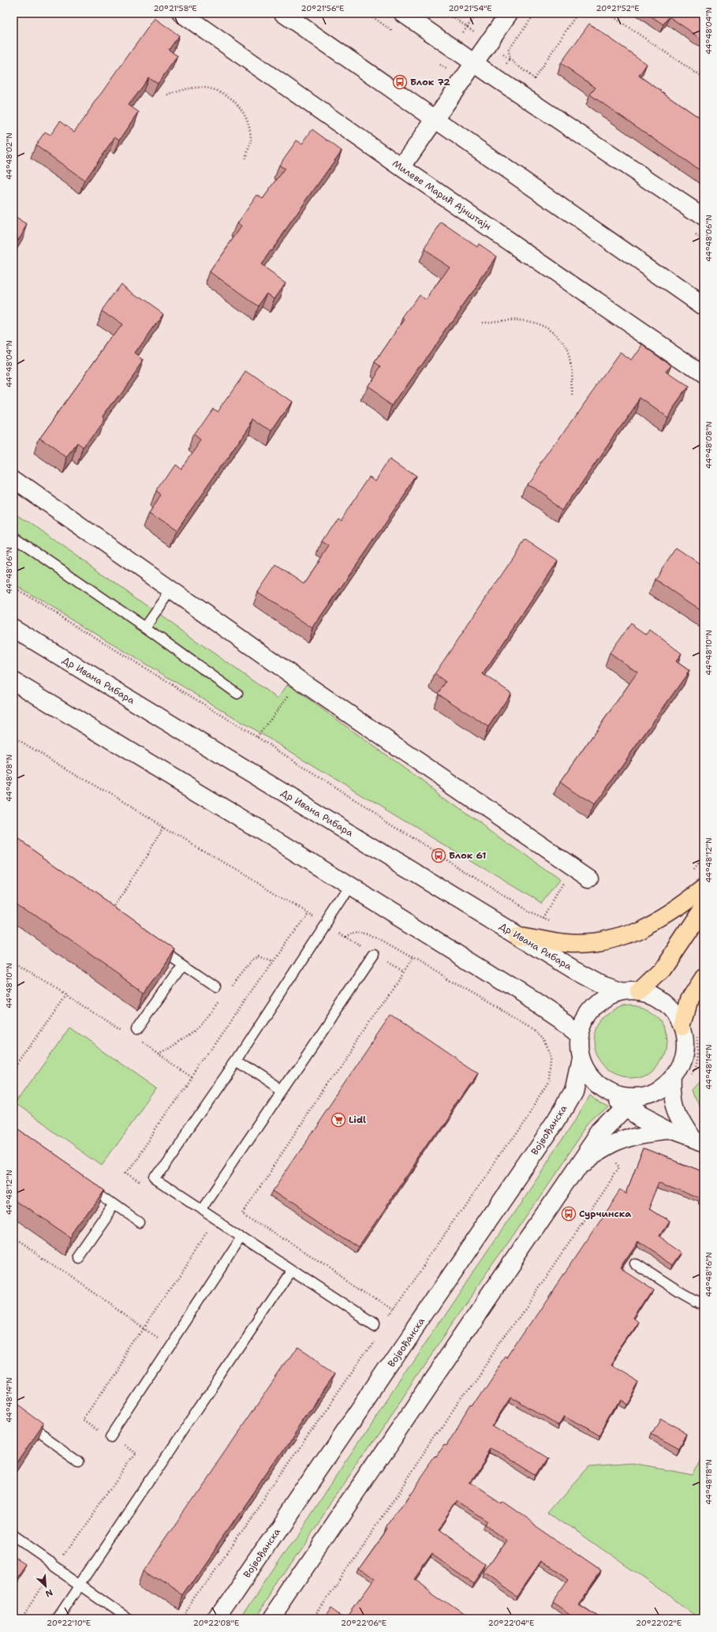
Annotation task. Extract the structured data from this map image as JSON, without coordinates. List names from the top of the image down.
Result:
{
  "streets": {
    "main road": ["Милеве Марић Ајнштајн", "Др Ивана Рибара", "Војвођанска"]
  },
  "crossings": [
    ["Др Ивана Рибара", "Војвођанска"]
  ],
  "places": {
    "bus stop": ["Блок 72", "Блок 61", "Сурчинска"],
    "supermarket": ["Lidl"]
  },
  "north": "bottom right",
  "coordinates": [
    "20°21'58\"E",
    "20°21'56\"E",
    "20°21'54\"E",
    "20°21'52\"E",
    "44°48'04\"N",
    "44°48'02\"N",
    "44°48'06\"N",
    "44°48'08\"N",
    "44°48'10\"N",
    "44°48'12\"N",
    "44°48'14\"N",
    "44°48'16\"N",
    "44°48'18\"N",
    "20°22'10\"E",
    "20°22'08\"E",
    "20°22'06\"E",
    "20°22'04\"E",
    "20°22'02\"E"
  ]
}
